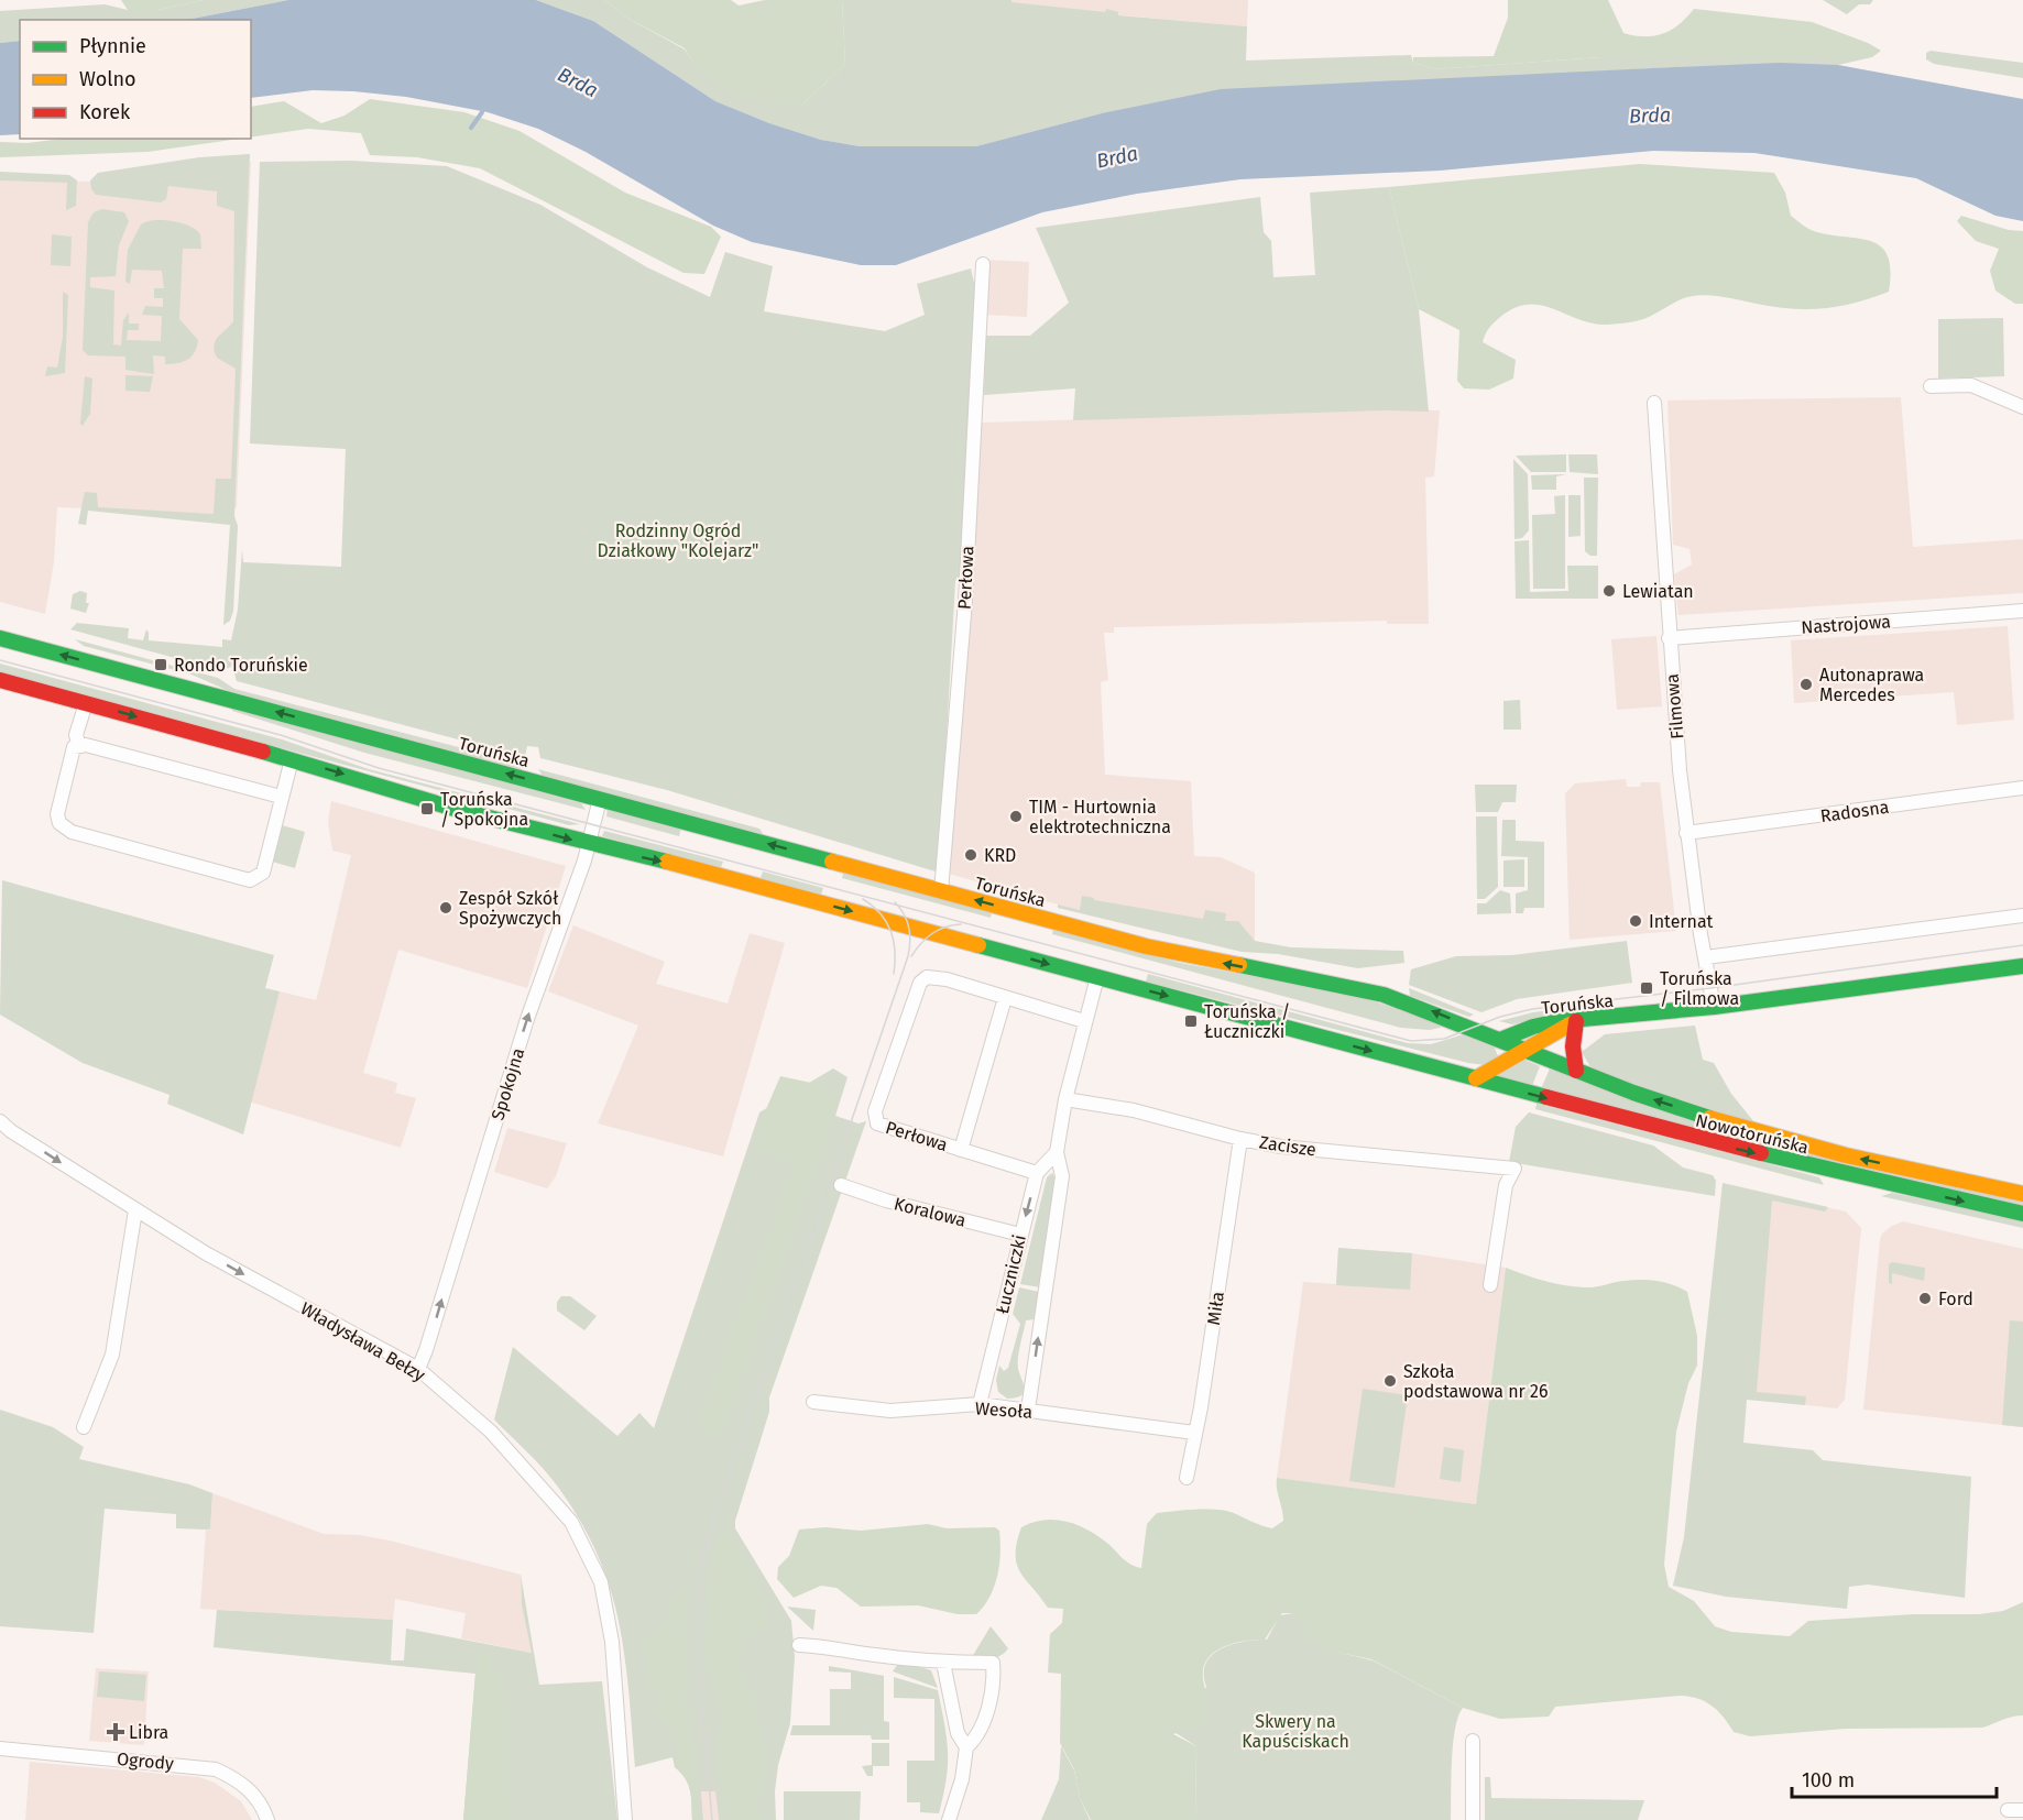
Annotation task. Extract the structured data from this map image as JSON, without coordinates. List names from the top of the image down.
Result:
{
  "streets": {
    "main road": ["Toruńska", "Nowotoruńska"],
    "street": [
      "Perłowa",
      "Nastrojowa",
      "Filmowa",
      "Radosna",
      "Spokojna",
      "Zacisze",
      "Koralowa",
      "Łuczniczki",
      "Miła",
      "Władysława Bełzy",
      "Wesoła",
      "Ogrody"
    ]
  },
  "crossings": [
    ["Perłowa", "Toruńska"],
    ["Perłowa", "Łuczniczki"],
    ["Nastrojowa", "Filmowa"],
    ["Filmowa", "Toruńska"],
    ["Filmowa", "Radosna"],
    ["Toruńska", "Spokojna"],
    ["Toruńska", "Nowotoruńska"],
    ["Spokojna", "Władysława Bełzy"],
    ["Nowotoruńska", "Łuczniczki"],
    ["Zacisze", "Łuczniczki"],
    ["Zacisze", "Miła"],
    ["Koralowa", "Łuczniczki"],
    ["Łuczniczki", "Wesoła"],
    ["Miła", "Wesoła"]
  ],
  "one_way": ["Spokojna", "Władysława Bełzy"],
  "water": ["Brda"],
  "parks": ["Rodzinny Ogród Działkowy \"Kolejarz\"", "Skwery na Kapuściskach"],
  "places": {
    "other": [
      "Lewiatan",
      "Autonaprawa Mercedes",
      "TIM - Hurtownia elektrotechniczna",
      "KRD",
      "Zespół Szkół Spożywczych",
      "Internat",
      "Ford",
      "Szkoła podstawowa nr 26"
    ],
    "transit": [
      "Rondo Toruńskie",
      "Toruńska / Spokojna",
      "Toruńska / Filmowa",
      "Toruńska / Łuczniczki"
    ],
    "health": ["Libra"]
  },
  "legend": ["Płynnie", "Wolno", "Korek"],
  "scale_bar": "100 m"
}
